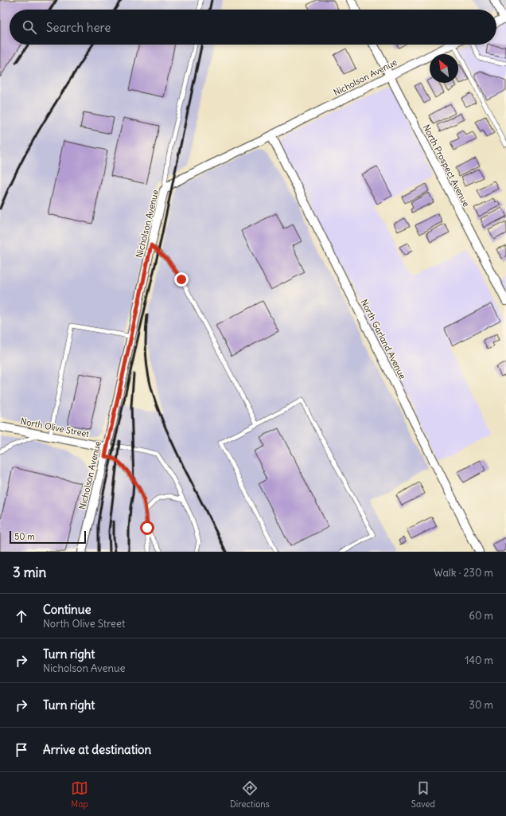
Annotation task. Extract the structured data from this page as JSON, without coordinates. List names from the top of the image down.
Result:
{
  "streets": {
    "street": [
      "Nicholson Avenue",
      "North Prospect Avenue",
      "North Garland Avenue",
      "North Olive Street"
    ]
  },
  "crossings": [
    ["Nicholson Avenue", "North Prospect Avenue"],
    ["Nicholson Avenue", "North Garland Avenue"],
    ["Nicholson Avenue", "North Olive Street"]
  ],
  "scale_bar": "50 m",
  "north": "top left",
  "page": {
    "search": "Search here",
    "scale": "50 m",
    "heading": ["3 min", "Walk · 230 m"],
    "list": [
      ["Continue", "North Olive Street", "60 m"],
      ["Turn right", "Nicholson Avenue", "140 m"],
      ["Turn right", "30 m"],
      "Arrive at destination"
    ],
    "nav": ["Map", "Directions", "Saved"]
  }
}
